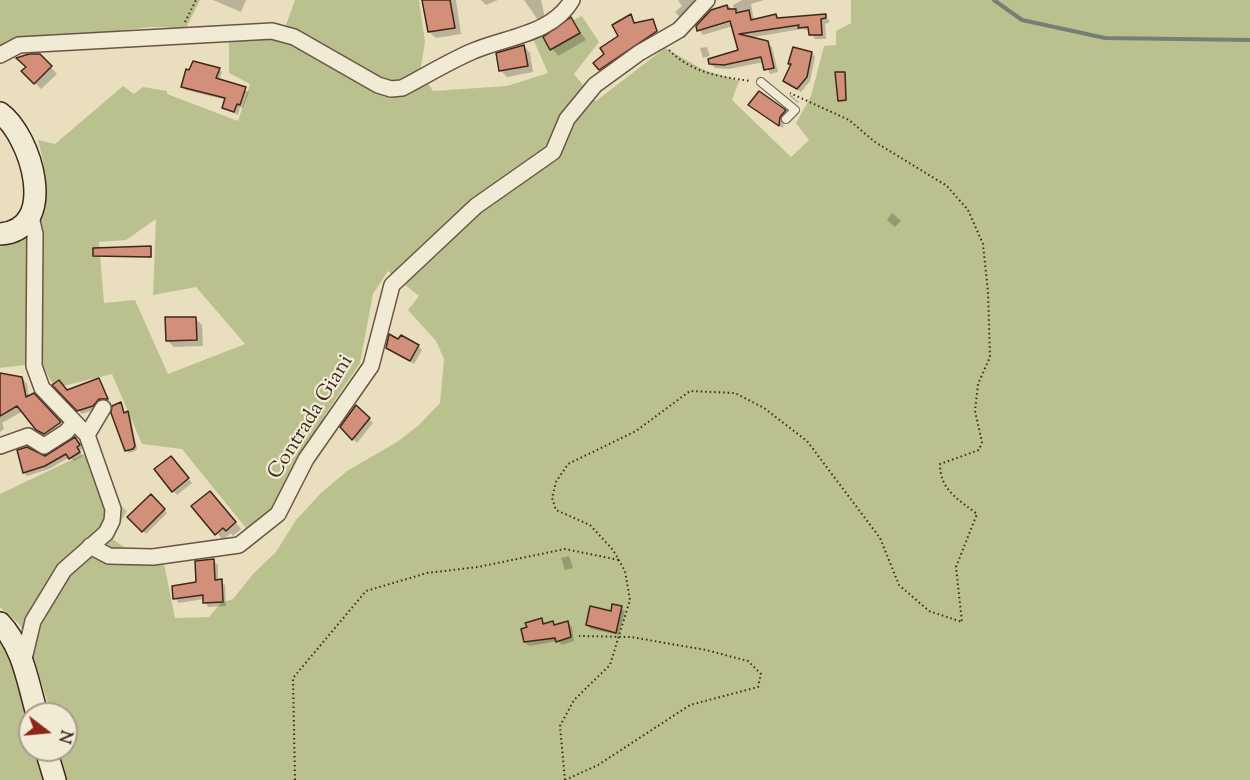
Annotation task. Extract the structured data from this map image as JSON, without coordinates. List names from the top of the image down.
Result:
{
  "streets": {
    "street": ["Contrada Giani"]
  },
  "north": "right"
}
